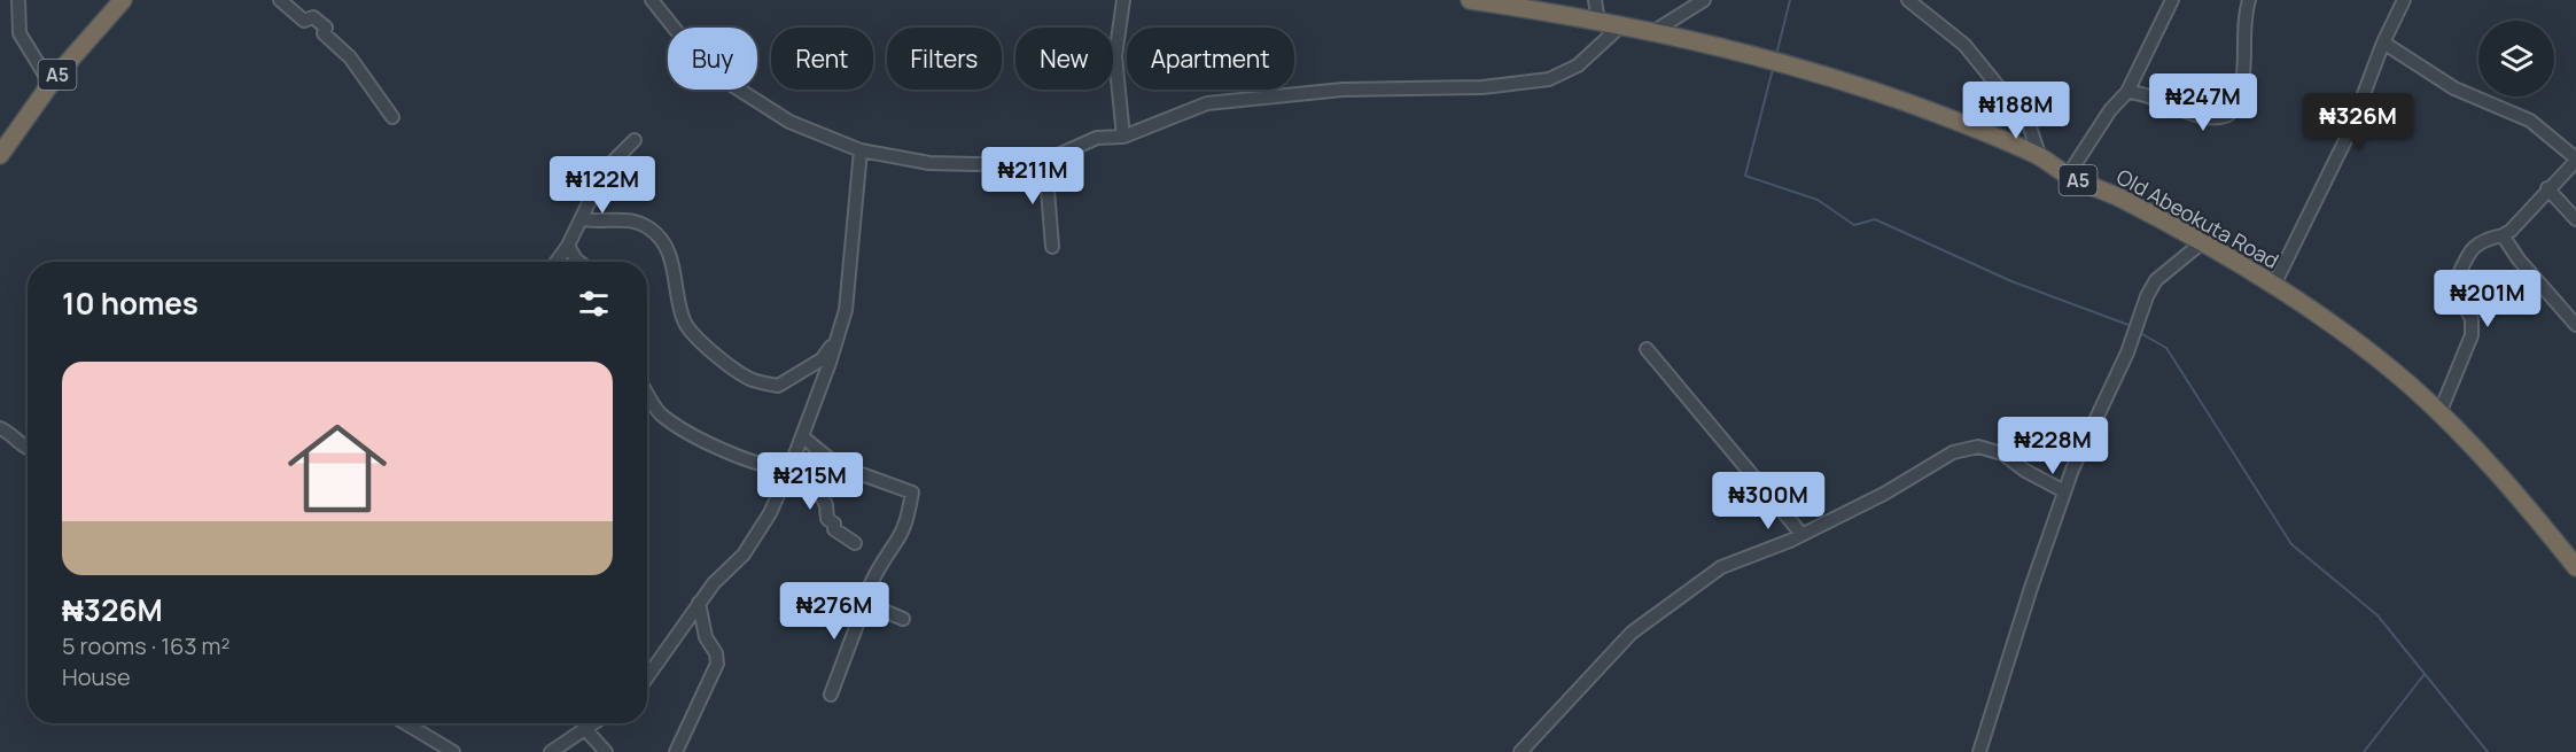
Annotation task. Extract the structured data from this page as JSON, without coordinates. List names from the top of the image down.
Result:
{
  "streets": {
    "highway": ["A5", "Old Abeokuta Road"]
  },
  "page": {
    "chip": [
      "Buy",
      "Rent",
      "Filters",
      "New",
      "Apartment"
    ],
    "price": [
      "₦247M",
      "₦188M",
      "₦326M",
      "₦211M",
      "₦122M",
      "₦201M",
      "₦228M",
      "₦215M",
      "₦300M",
      "₦276M"
    ],
    "heading": "10 homes",
    "list": [
      {
        "name": "₦326M",
        "note": "5 rooms · 163 m² · House"
      }
    ]
  }
}
